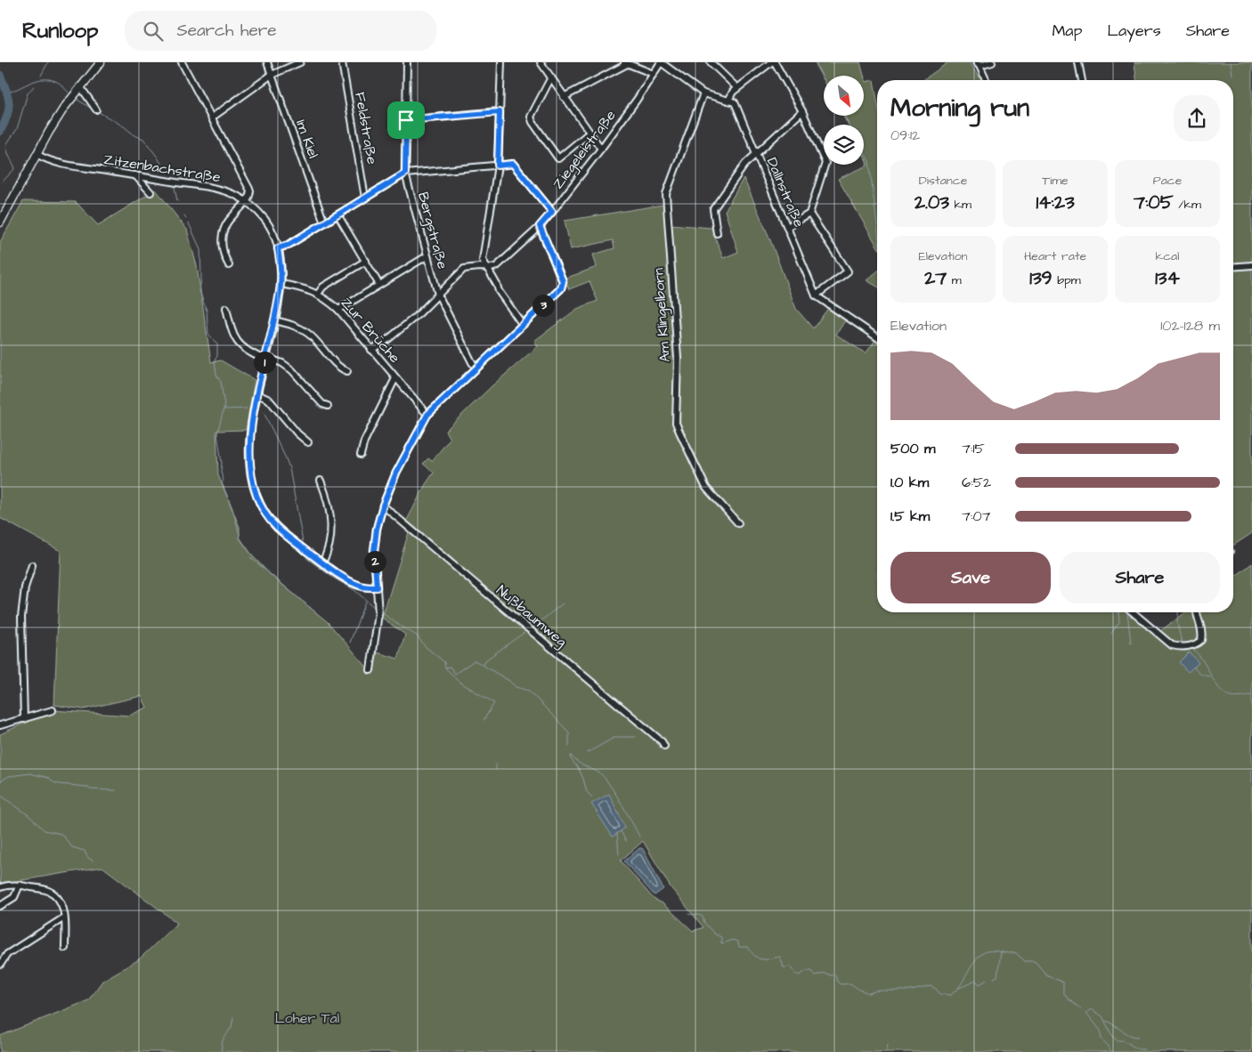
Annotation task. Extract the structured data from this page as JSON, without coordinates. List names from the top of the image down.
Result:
{
  "streets": {
    "street": [
      "Feldstraße",
      "Im Kiel",
      "Ziegeleistraße",
      "Zitzenbachstraße",
      "Dallnstraße",
      "Bergstraße",
      "Am Klingelborn",
      "Zur Brüche",
      "Nußbaumweg"
    ]
  },
  "crossings": [
    ["Ziegeleistraße", "Bergstraße"],
    ["Ziegeleistraße", "Zur Brüche"],
    ["Zitzenbachstraße", "Zur Brüche"]
  ],
  "parks": ["Loher Tal"],
  "north": "bottom right",
  "page": {
    "header": "Runloop",
    "search": "Search here",
    "nav": ["Map", "Layers", "Share"],
    "heading": ["Morning run", "09:12"],
    "stats": [
      ["Distance", "2.03 km"],
      ["Time", "14:23"],
      ["Pace", "7:05 /km"],
      ["Elevation", "27 m"],
      ["Heart rate", "139 bpm"],
      ["kcal", "134"]
    ],
    "pins": ["3", "1", "2"],
    "chart": ["Elevation", "102–128 m"],
    "list": [
      {
        "name": "500 m",
        "note": "7:15"
      },
      {
        "name": "1.0 km",
        "note": "6:52"
      },
      {
        "name": "1.5 km",
        "note": "7:07"
      }
    ],
    "buttons": ["Save", "Share"]
  }
}
